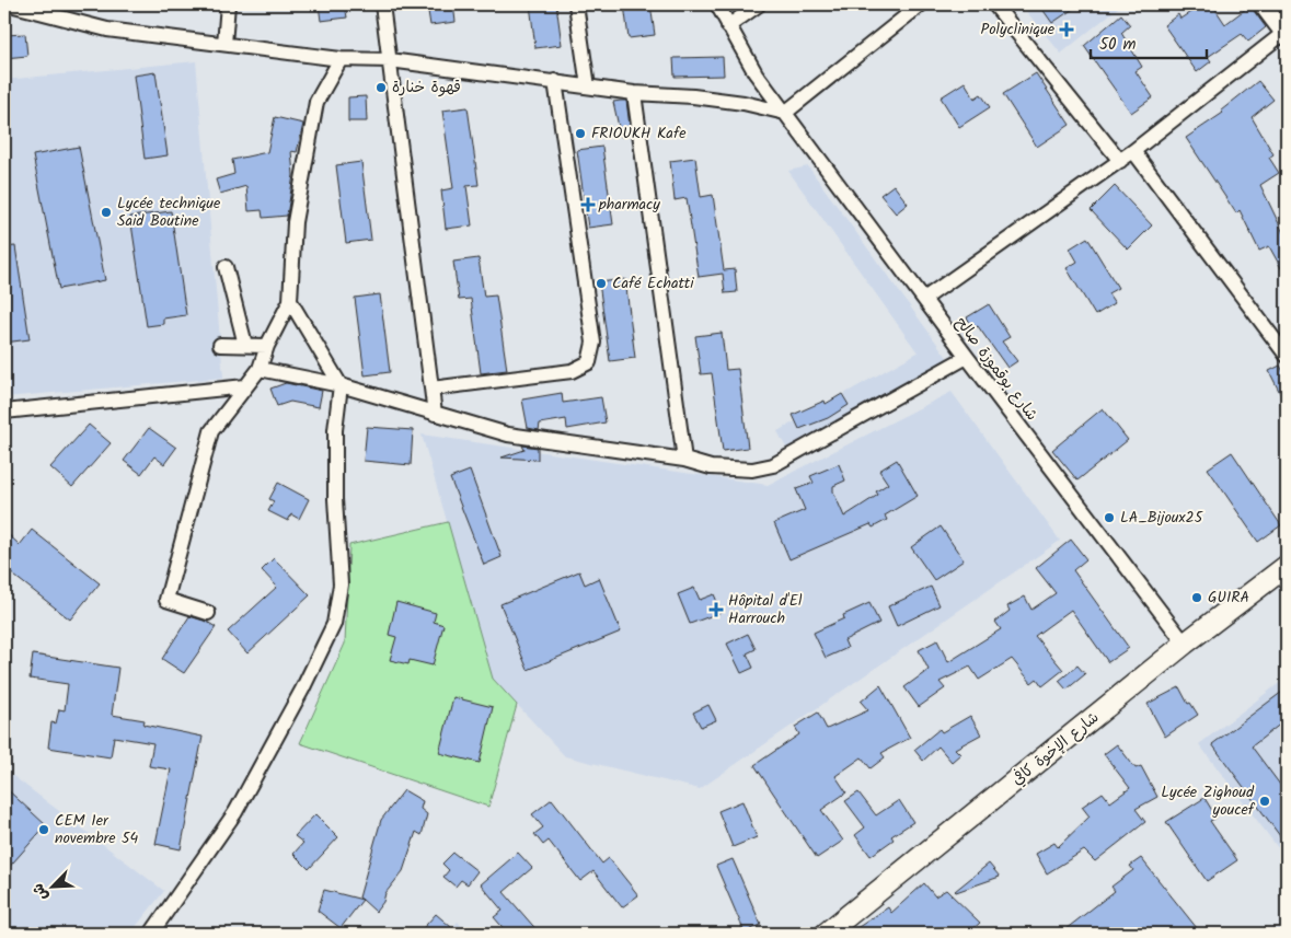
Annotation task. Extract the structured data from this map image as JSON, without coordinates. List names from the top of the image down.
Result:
{
  "streets": {
    "main road": ["شارع الإخوة كافي"],
    "street": ["شارع بوقموزة صالح"]
  },
  "crossings": [
    ["شارع بوقموزة صالح", "شارع الإخوة كافي"]
  ],
  "places": {
    "health": ["Polyclinique", "pharmacy", "Hôpital d'El Harrouch"],
    "other": [
      "قهوة خنارة",
      "FRIOUKH Kafe",
      "Lycée technique Said Boutine",
      "Café Echatti",
      "LA_Bijoux25",
      "GUIRA",
      "Lycée Zighoud youcef",
      "CEM 1er novembre 54"
    ]
  },
  "scale_bar": "50 m",
  "north": "bottom left"
}
